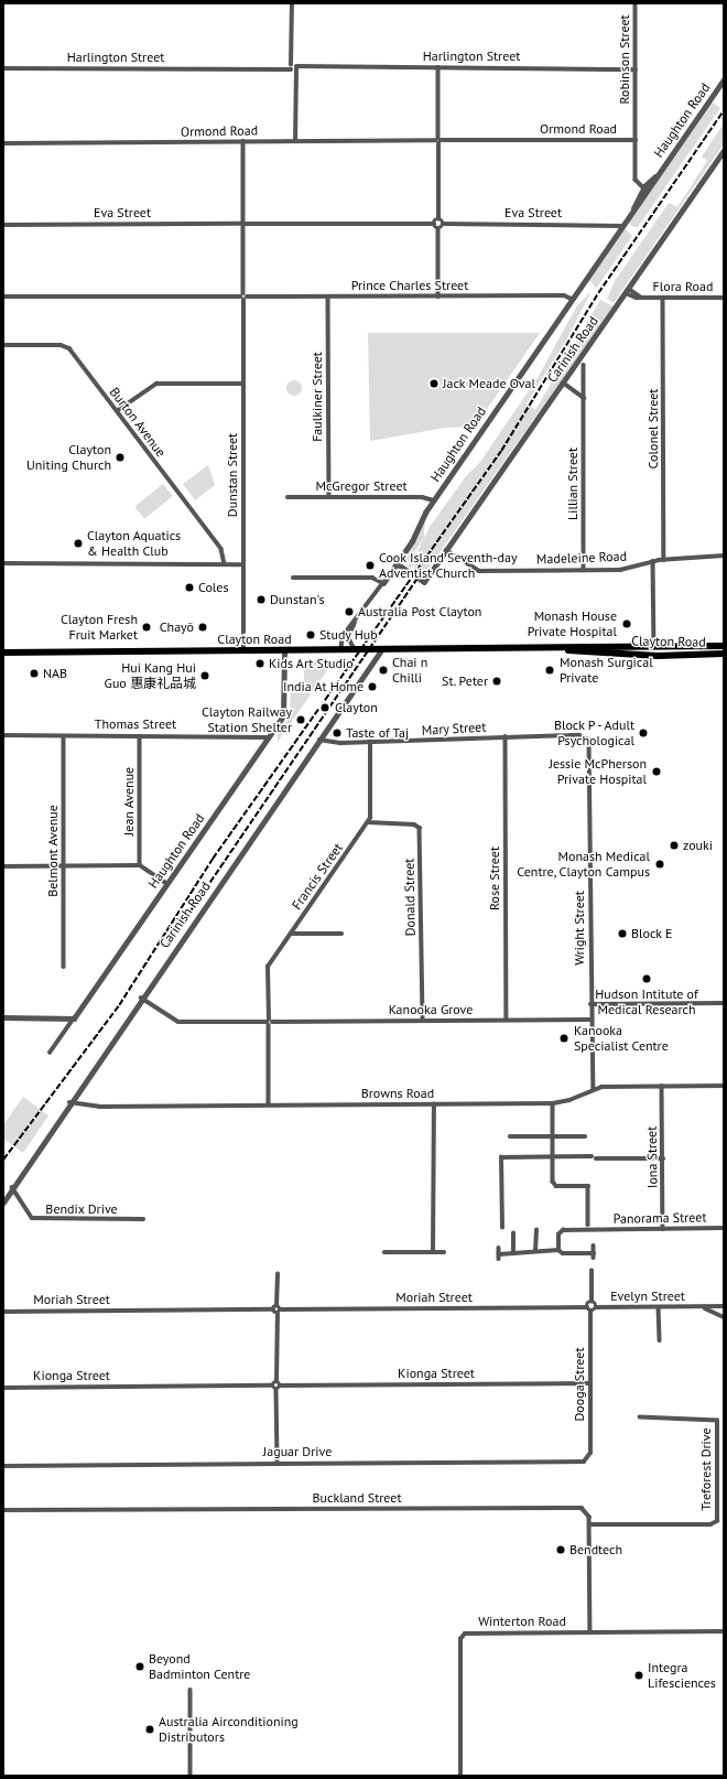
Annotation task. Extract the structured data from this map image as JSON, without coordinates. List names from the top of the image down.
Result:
{
  "streets": {
    "main road": ["Clayton Road"],
    "street": [
      "Harlington Street",
      "Robinson Street",
      "Haughton Road",
      "Ormond Road",
      "Eva Street",
      "Prince Charles Street",
      "Flora Road",
      "Carinish Road",
      "Faulkiner Street",
      "Burton Avenue",
      "Colonel Street",
      "Dunstan Street",
      "Lillian Street",
      "McGregor Street",
      "Madeleine Road",
      "Thomas Street",
      "Mary Street",
      "Jean Avenue",
      "Belmont Avenue",
      "Francis Street",
      "Rose Street",
      "Donald Street",
      "Wright Street",
      "Kanooka Grove",
      "Browns Road",
      "Iona Street",
      "Bendix Drive",
      "Panorama Street",
      "Evelyn Street",
      "Moriah Street",
      "Kionga Street",
      "Dooga Street",
      "Jaguar Drive",
      "Treforest Drive",
      "Buckland Street",
      "Winterton Road"
    ]
  },
  "crossings": [
    ["Harlington Street", "Robinson Street"],
    ["Robinson Street", "Haughton Road"],
    ["Robinson Street", "Ormond Road"],
    ["Haughton Road", "Eva Street"],
    ["Haughton Road", "Prince Charles Street"],
    ["Haughton Road", "Carinish Road"],
    ["Haughton Road", "McGregor Street"],
    ["Haughton Road", "Clayton Road"],
    ["Haughton Road", "Thomas Street"],
    ["Ormond Road", "Dunstan Street"],
    ["Eva Street", "Dunstan Street"],
    ["Prince Charles Street", "Faulkiner Street"],
    ["Prince Charles Street", "Dunstan Street"],
    ["Flora Road", "Carinish Road"],
    ["Flora Road", "Colonel Street"],
    ["Carinish Road", "Madeleine Road"],
    ["Carinish Road", "Clayton Road"],
    ["Carinish Road", "Mary Street"],
    ["Carinish Road", "Kanooka Grove"],
    ["Carinish Road", "Browns Road"],
    ["Carinish Road", "Bendix Drive"],
    ["Faulkiner Street", "McGregor Street"],
    ["Colonel Street", "Madeleine Road"],
    ["Dunstan Street", "Clayton Road"],
    ["Lillian Street", "Madeleine Road"],
    ["Thomas Street", "Jean Avenue"],
    ["Thomas Street", "Belmont Avenue"],
    ["Mary Street", "Francis Street"],
    ["Mary Street", "Rose Street"],
    ["Mary Street", "Wright Street"],
    ["Francis Street", "Donald Street"],
    ["Francis Street", "Kanooka Grove"],
    ["Francis Street", "Browns Road"],
    ["Rose Street", "Kanooka Grove"],
    ["Donald Street", "Kanooka Grove"],
    ["Wright Street", "Kanooka Grove"],
    ["Wright Street", "Browns Road"],
    ["Browns Road", "Iona Street"],
    ["Iona Street", "Panorama Street"],
    ["Kionga Street", "Dooga Street"],
    ["Dooga Street", "Jaguar Drive"],
    ["Treforest Drive", "Buckland Street"]
  ],
  "places": [
    "Jack Meade Oval",
    "Clayton Uniting Church",
    "Clayton Aquatics & Health Club",
    "Cook Island Seventh-day Adventist Church",
    "Coles",
    "Dunstan's",
    "Australia Post Clayton",
    "Monash House Private Hospital",
    "Clayton Fresh Fruit Market",
    "Chayō",
    "Study Hub",
    "Kids Art Studio",
    "Chai n Chilli",
    "Monash Surgical Private",
    "NAB",
    "Hui Kang Hui Guo 惠康礼品城",
    "St. Peter",
    "India At Home",
    "Clayton",
    "Clayton Railway Station Shelter",
    "Taste of Taj",
    "Block P - Adult Psychological",
    "Jessie McPherson Private Hospital",
    "zouki",
    "Monash Medical Centre, Clayton Campus",
    "Block E",
    "Hudson Intitute of Medical Research",
    "Kanooka Specialist Centre",
    "Bendtech",
    "Beyond Badminton Centre",
    "Integra Lifesciences",
    "Australia Airconditioning Distributors"
  ]
}
